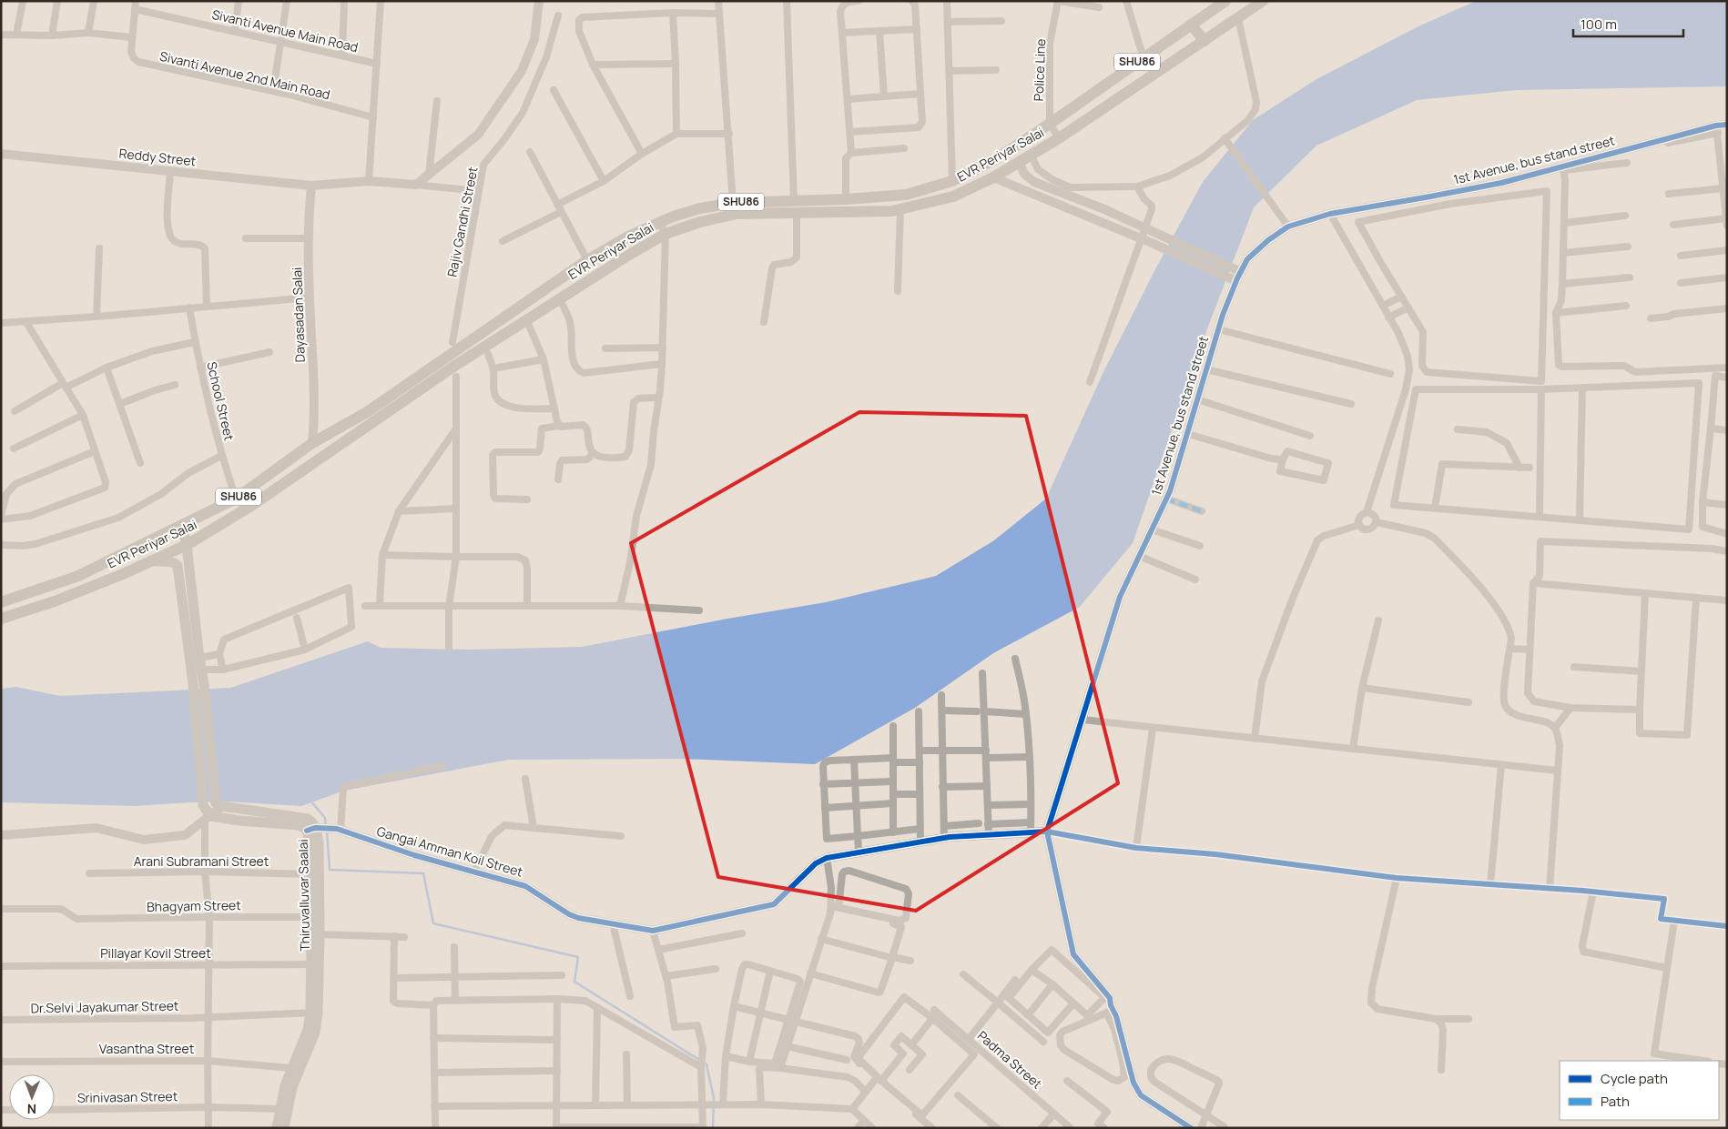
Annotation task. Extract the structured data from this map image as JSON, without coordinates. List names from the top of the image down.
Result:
{
  "streets": {
    "main road": ["SHU86", "EVR Periyar Salai", "Thiruvalluvar Saalai"],
    "street": [
      "Sivanti Avenue Main Road",
      "Police Line",
      "Sivanti Avenue 2nd Main Road",
      "Reddy Street",
      "1st Avenue, bus stand street",
      "Rajiv Gandhi Street",
      "Dayasadan Salai",
      "School Street",
      "Gangai Amman Koil Street",
      "Arani Subramani Street",
      "Bhagyam Street",
      "Pillayar Kovil Street",
      "Dr.Selvi Jayakumar Street",
      "Vasantha Street",
      "Padma Street",
      "Srinivasan Street"
    ]
  },
  "crossings": [
    ["Sivanti Avenue Main Road", "Sivanti Avenue 2nd Main Road"],
    ["Police Line", "EVR Periyar Salai"],
    ["EVR Periyar Salai", "Dayasadan Salai"],
    ["EVR Periyar Salai", "School Street"],
    ["Reddy Street", "Dayasadan Salai"],
    ["1st Avenue, bus stand street", "Gangai Amman Koil Street"],
    ["Gangai Amman Koil Street", "Thiruvalluvar Saalai"],
    ["Arani Subramani Street", "Thiruvalluvar Saalai"],
    ["Thiruvalluvar Saalai", "Bhagyam Street"],
    ["Thiruvalluvar Saalai", "Pillayar Kovil Street"],
    ["Thiruvalluvar Saalai", "Dr.Selvi Jayakumar Street"],
    ["Thiruvalluvar Saalai", "Vasantha Street"],
    ["Thiruvalluvar Saalai", "Srinivasan Street"]
  ],
  "legend": ["Cycle path", "Path"],
  "scale_bar": "100 m",
  "north": "bottom"
}
